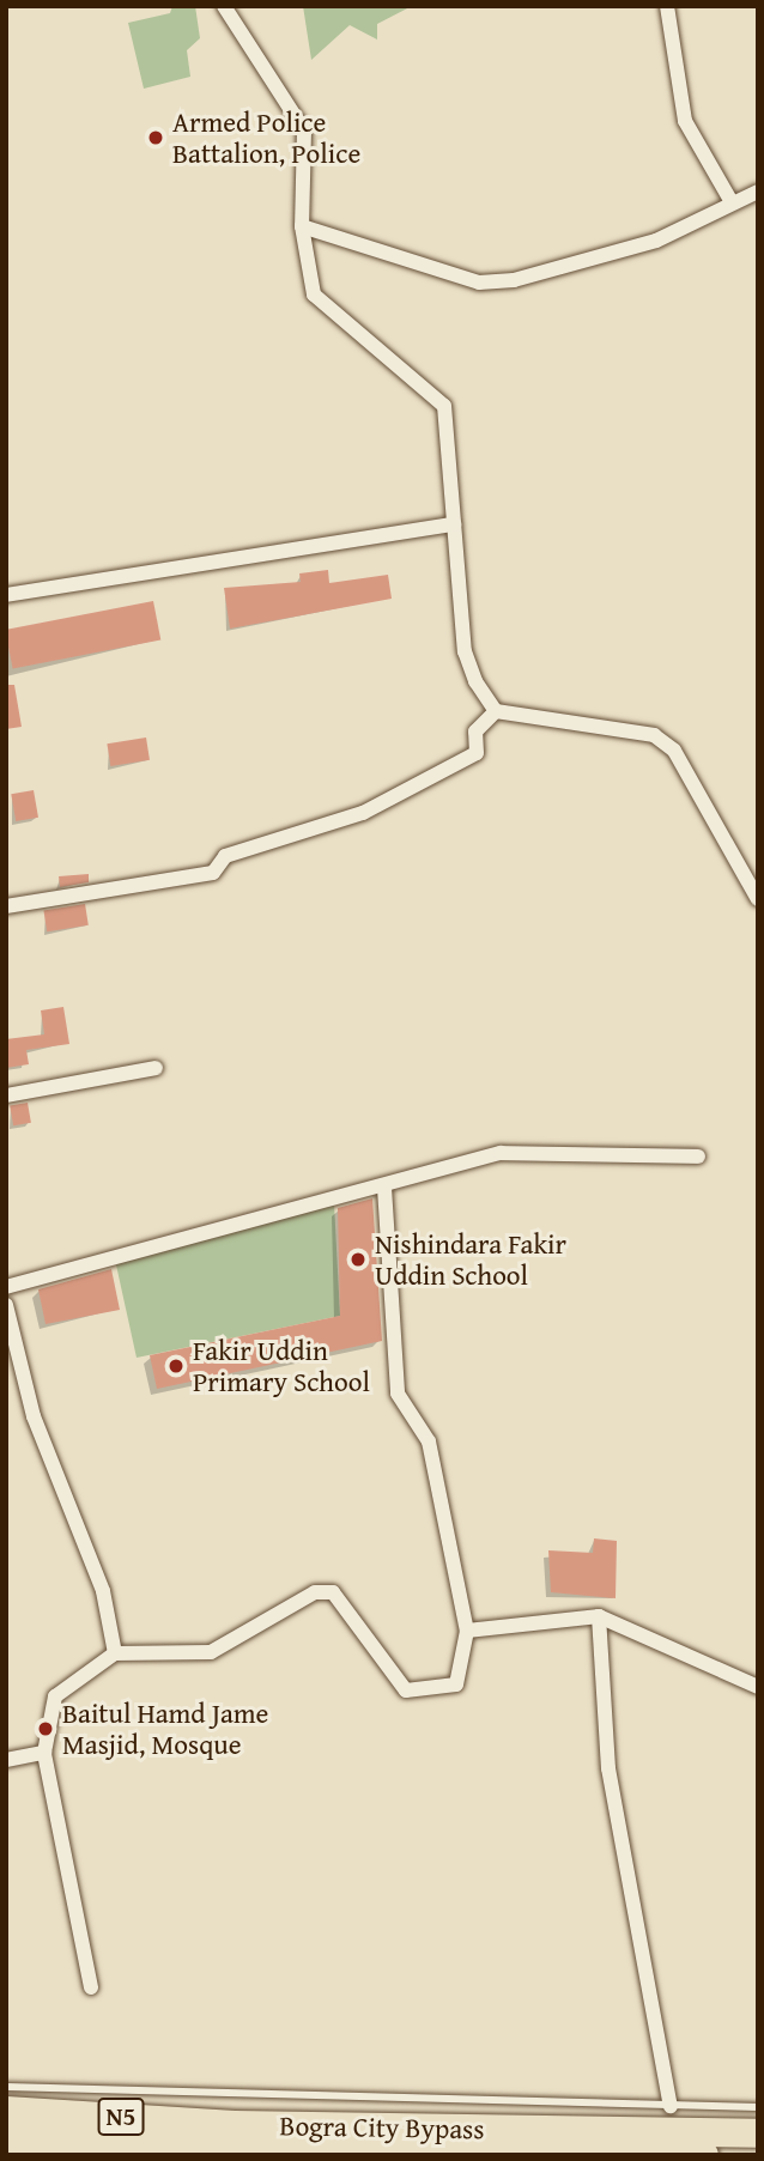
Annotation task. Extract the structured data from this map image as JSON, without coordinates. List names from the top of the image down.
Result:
{
  "streets": {
    "highway": ["N5", "Bogra City Bypass"]
  },
  "places": [
    "Armed Police Battalion, Police",
    "Nishindara Fakir Uddin School",
    "Fakir Uddin Primary School",
    "Baitul Hamd Jame Masjid, Mosque"
  ]
}
